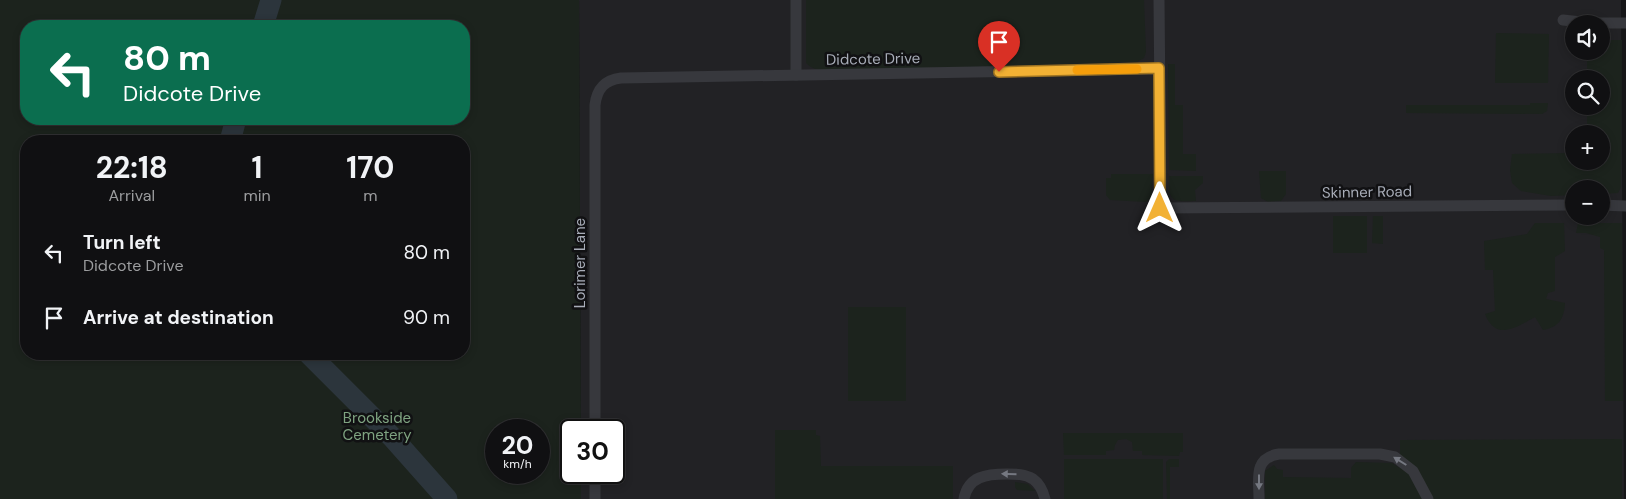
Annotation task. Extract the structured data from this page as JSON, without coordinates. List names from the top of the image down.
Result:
{
  "streets": {
    "street": ["Didcote Drive", "Skinner Road", "Lorimer Lane"]
  },
  "crossings": [
    ["Didcote Drive", "Skinner Road"],
    ["Didcote Drive", "Lorimer Lane"]
  ],
  "parks": ["Brookside Cemetery"],
  "page": {
    "map_buttons": ["+", "−"],
    "turn": ["80 m", "Didcote Drive"],
    "eta": [
      "22:18",
      "Arrival",
      "1",
      "min",
      "170",
      "m"
    ],
    "list": [
      {
        "name": "Turn left",
        "note": "Didcote Drive",
        "value": "80 m"
      },
      {
        "name": "Arrive at destination",
        "value": "90 m"
      }
    ],
    "speed": "20 km/h",
    "limit": "30"
  }
}
